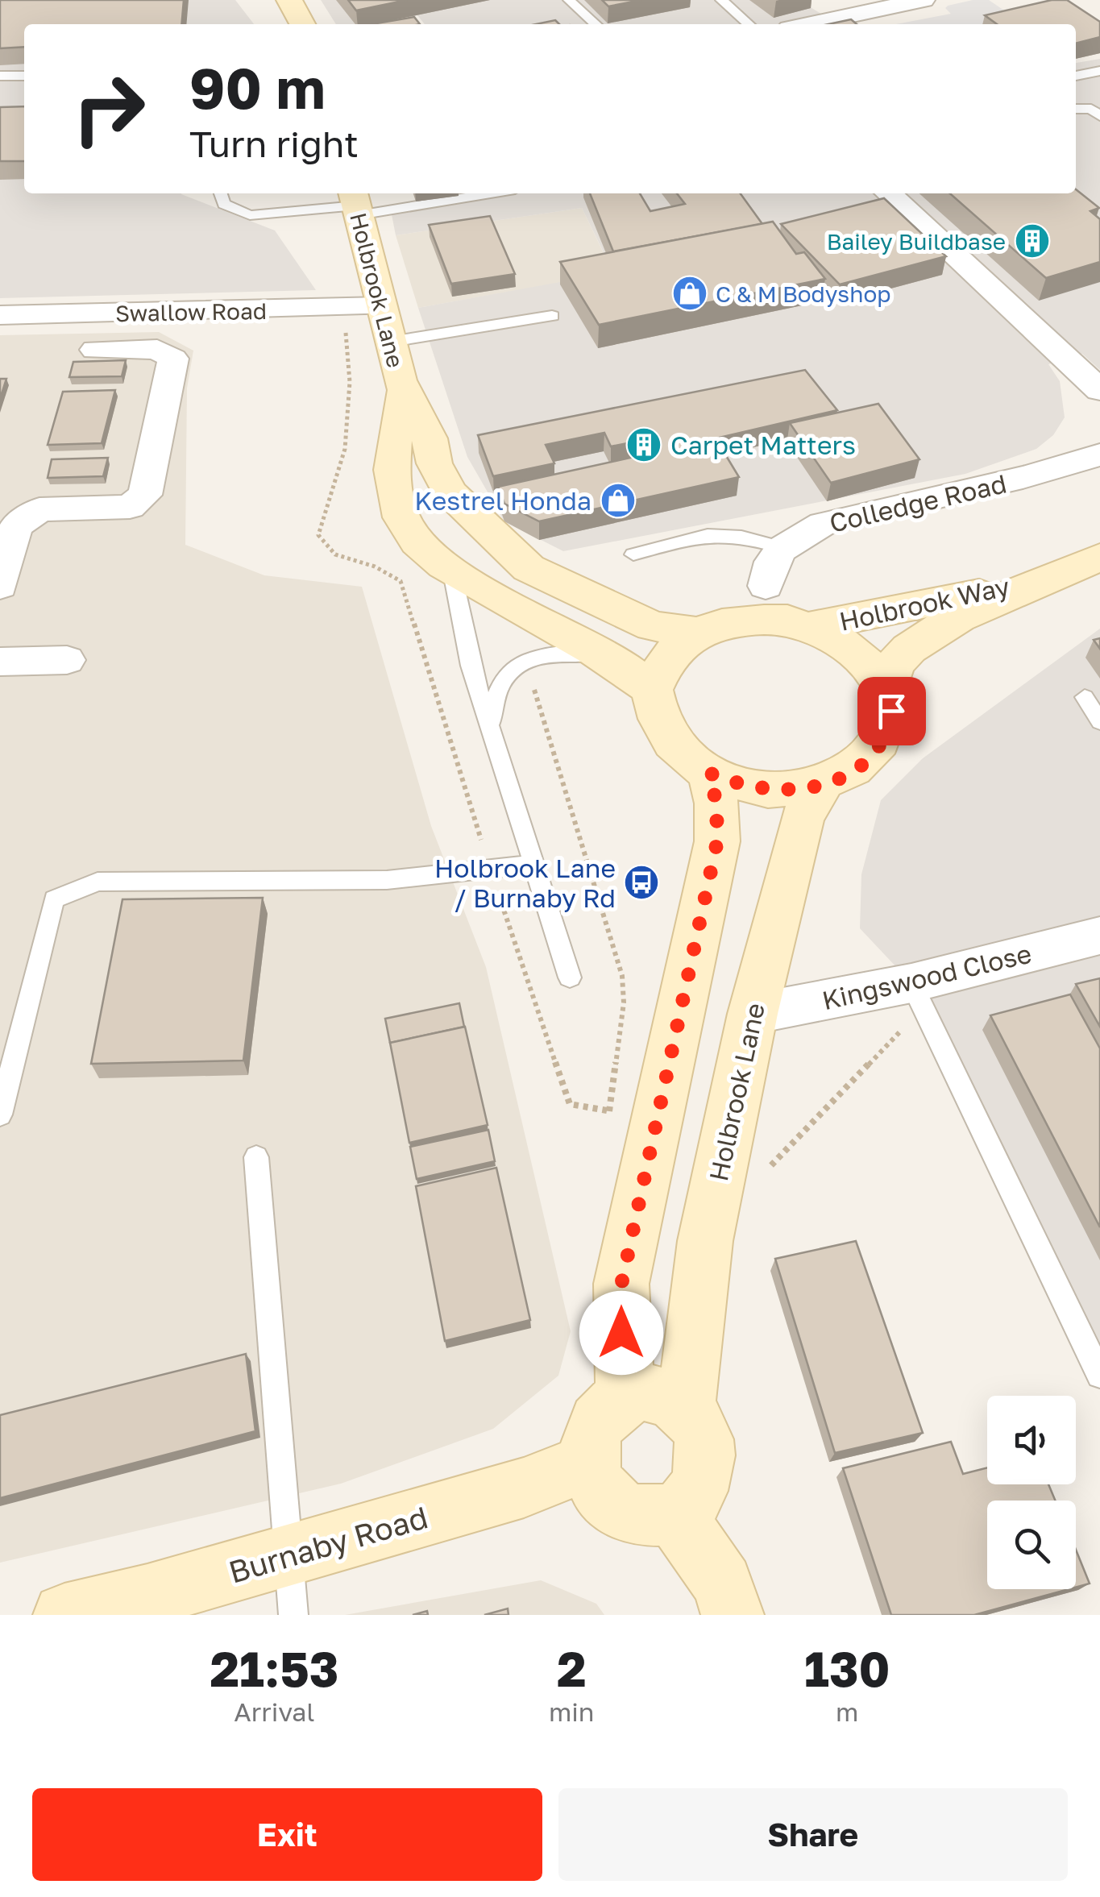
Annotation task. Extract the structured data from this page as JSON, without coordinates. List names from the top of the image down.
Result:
{
  "streets": {
    "main road": ["Holbrook Lane", "Holbrook Way", "Burnaby Road"],
    "street": ["Swallow Road", "Colledge Road", "Kingswood Close"]
  },
  "crossings": [
    ["Holbrook Lane", "Swallow Road"],
    ["Holbrook Lane", "Holbrook Way"],
    ["Holbrook Lane", "Kingswood Close"],
    ["Holbrook Lane", "Burnaby Road"]
  ],
  "places": {
    "building": ["Bailey Buildbase", "Carpet Matters"],
    "shop": ["C & M Bodyshop", "Kestrel Honda"],
    "bus stop": ["Holbrook Lane / Burnaby Rd"]
  },
  "page": {
    "turn": ["90 m", "Turn right"],
    "eta": [
      "21:53",
      "Arrival",
      "2",
      "min",
      "130",
      "m"
    ],
    "buttons": ["Exit", "Share"]
  }
}
